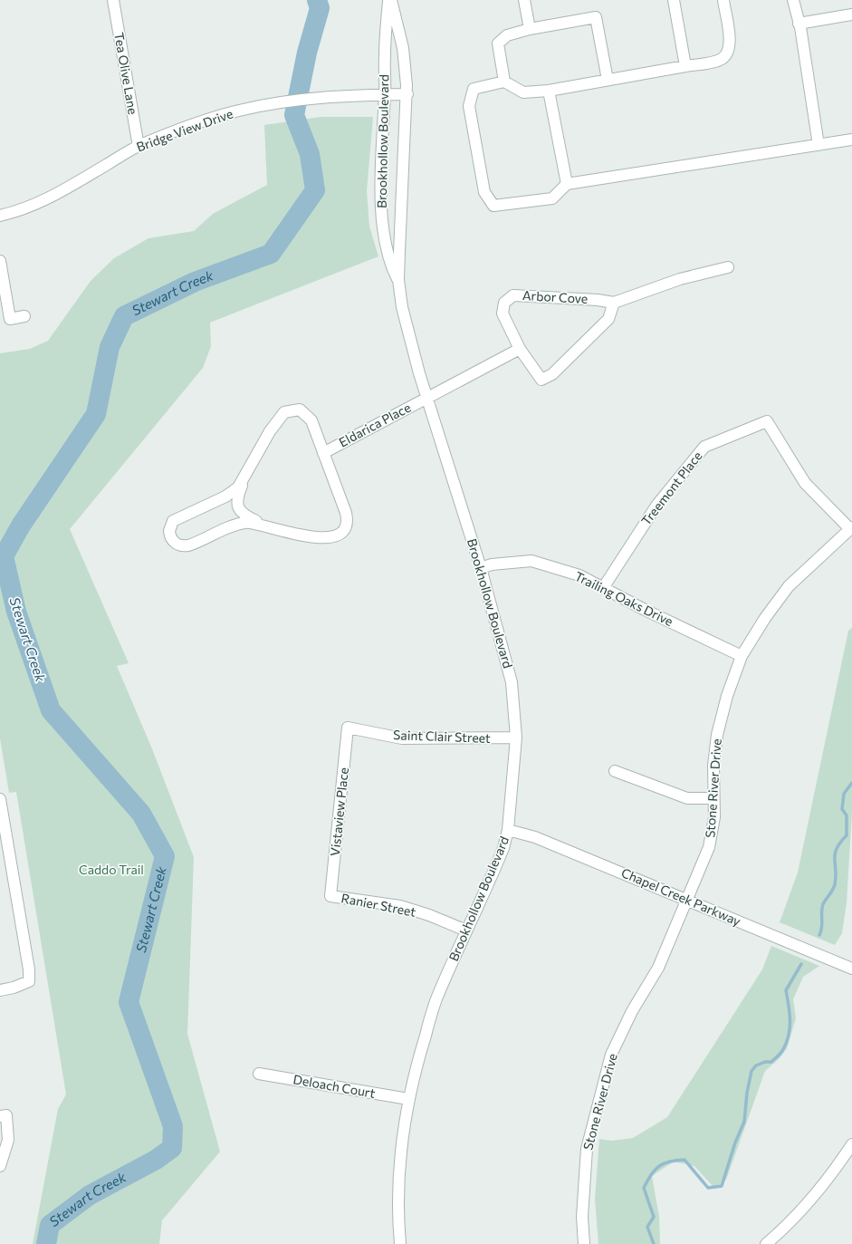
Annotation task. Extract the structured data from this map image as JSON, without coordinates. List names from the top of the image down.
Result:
{
  "streets": {
    "street": [
      "Tea Olive Lane",
      "Bridge View Drive",
      "Brookhollow Boulevard",
      "Arbor Cove",
      "Eldarica Place",
      "Treemont Place",
      "Trailing Oaks Drive",
      "Saint Clair Street",
      "Stone River Drive",
      "Vistaview Place",
      "Chapel Creek Parkway",
      "Ranier Street",
      "Deloach Court"
    ]
  },
  "crossings": [
    ["Tea Olive Lane", "Bridge View Drive"],
    ["Bridge View Drive", "Brookhollow Boulevard"],
    ["Brookhollow Boulevard", "Eldarica Place"],
    ["Brookhollow Boulevard", "Trailing Oaks Drive"],
    ["Brookhollow Boulevard", "Saint Clair Street"],
    ["Brookhollow Boulevard", "Chapel Creek Parkway"],
    ["Brookhollow Boulevard", "Ranier Street"],
    ["Brookhollow Boulevard", "Deloach Court"],
    ["Treemont Place", "Trailing Oaks Drive"],
    ["Treemont Place", "Stone River Drive"],
    ["Trailing Oaks Drive", "Stone River Drive"],
    ["Saint Clair Street", "Vistaview Place"],
    ["Stone River Drive", "Chapel Creek Parkway"],
    ["Vistaview Place", "Ranier Street"]
  ],
  "water": ["Stewart Creek"],
  "parks": ["Caddo Trail"]
}
